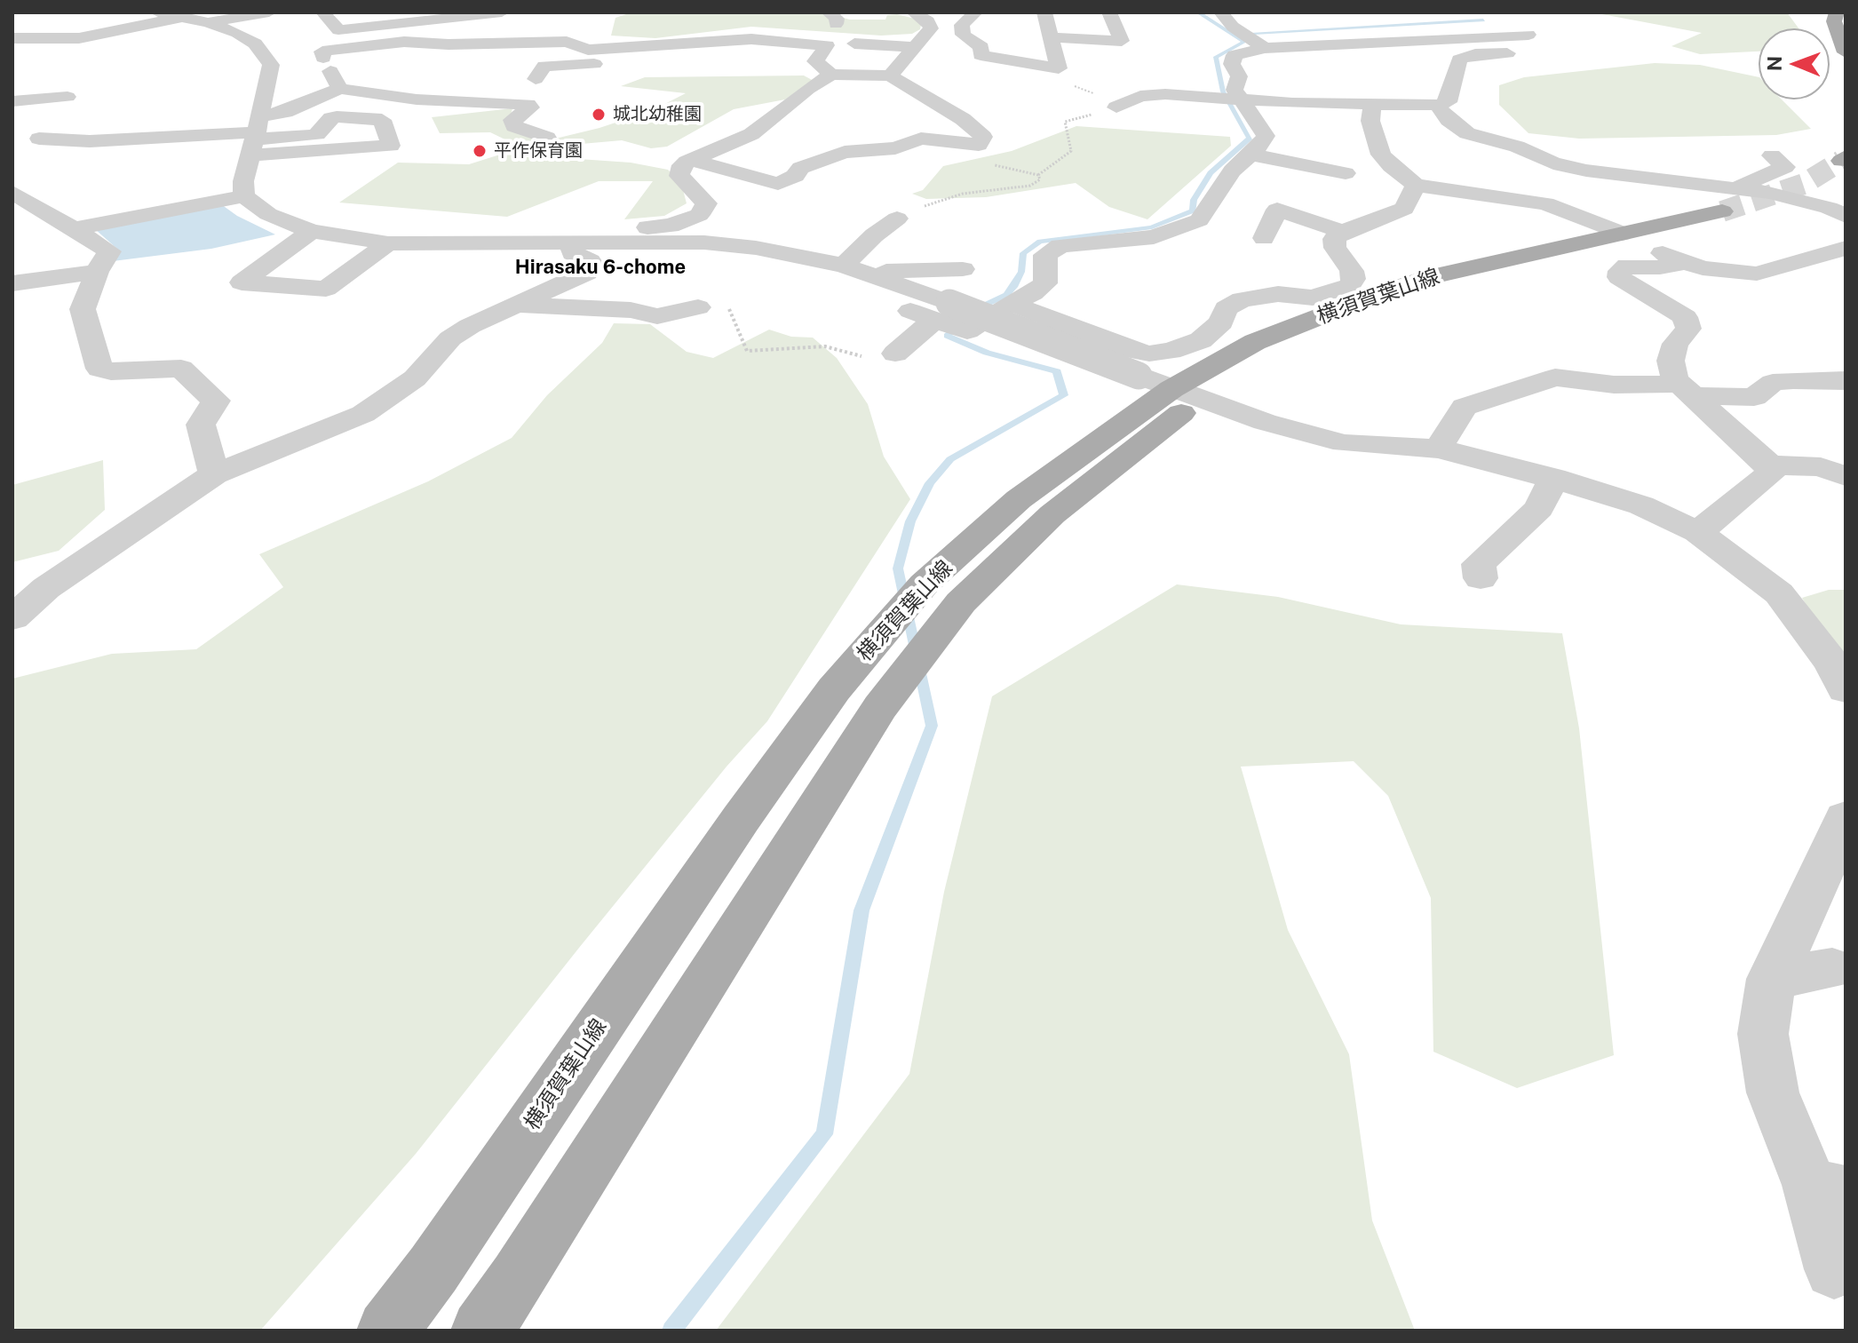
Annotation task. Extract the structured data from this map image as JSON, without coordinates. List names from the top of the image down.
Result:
{
  "streets": {
    "main road": ["横須賀葉山線"]
  },
  "districts": ["Hirasaku 6-chome"],
  "places": ["城北幼稚園", "平作保育園"],
  "north": "left"
}
